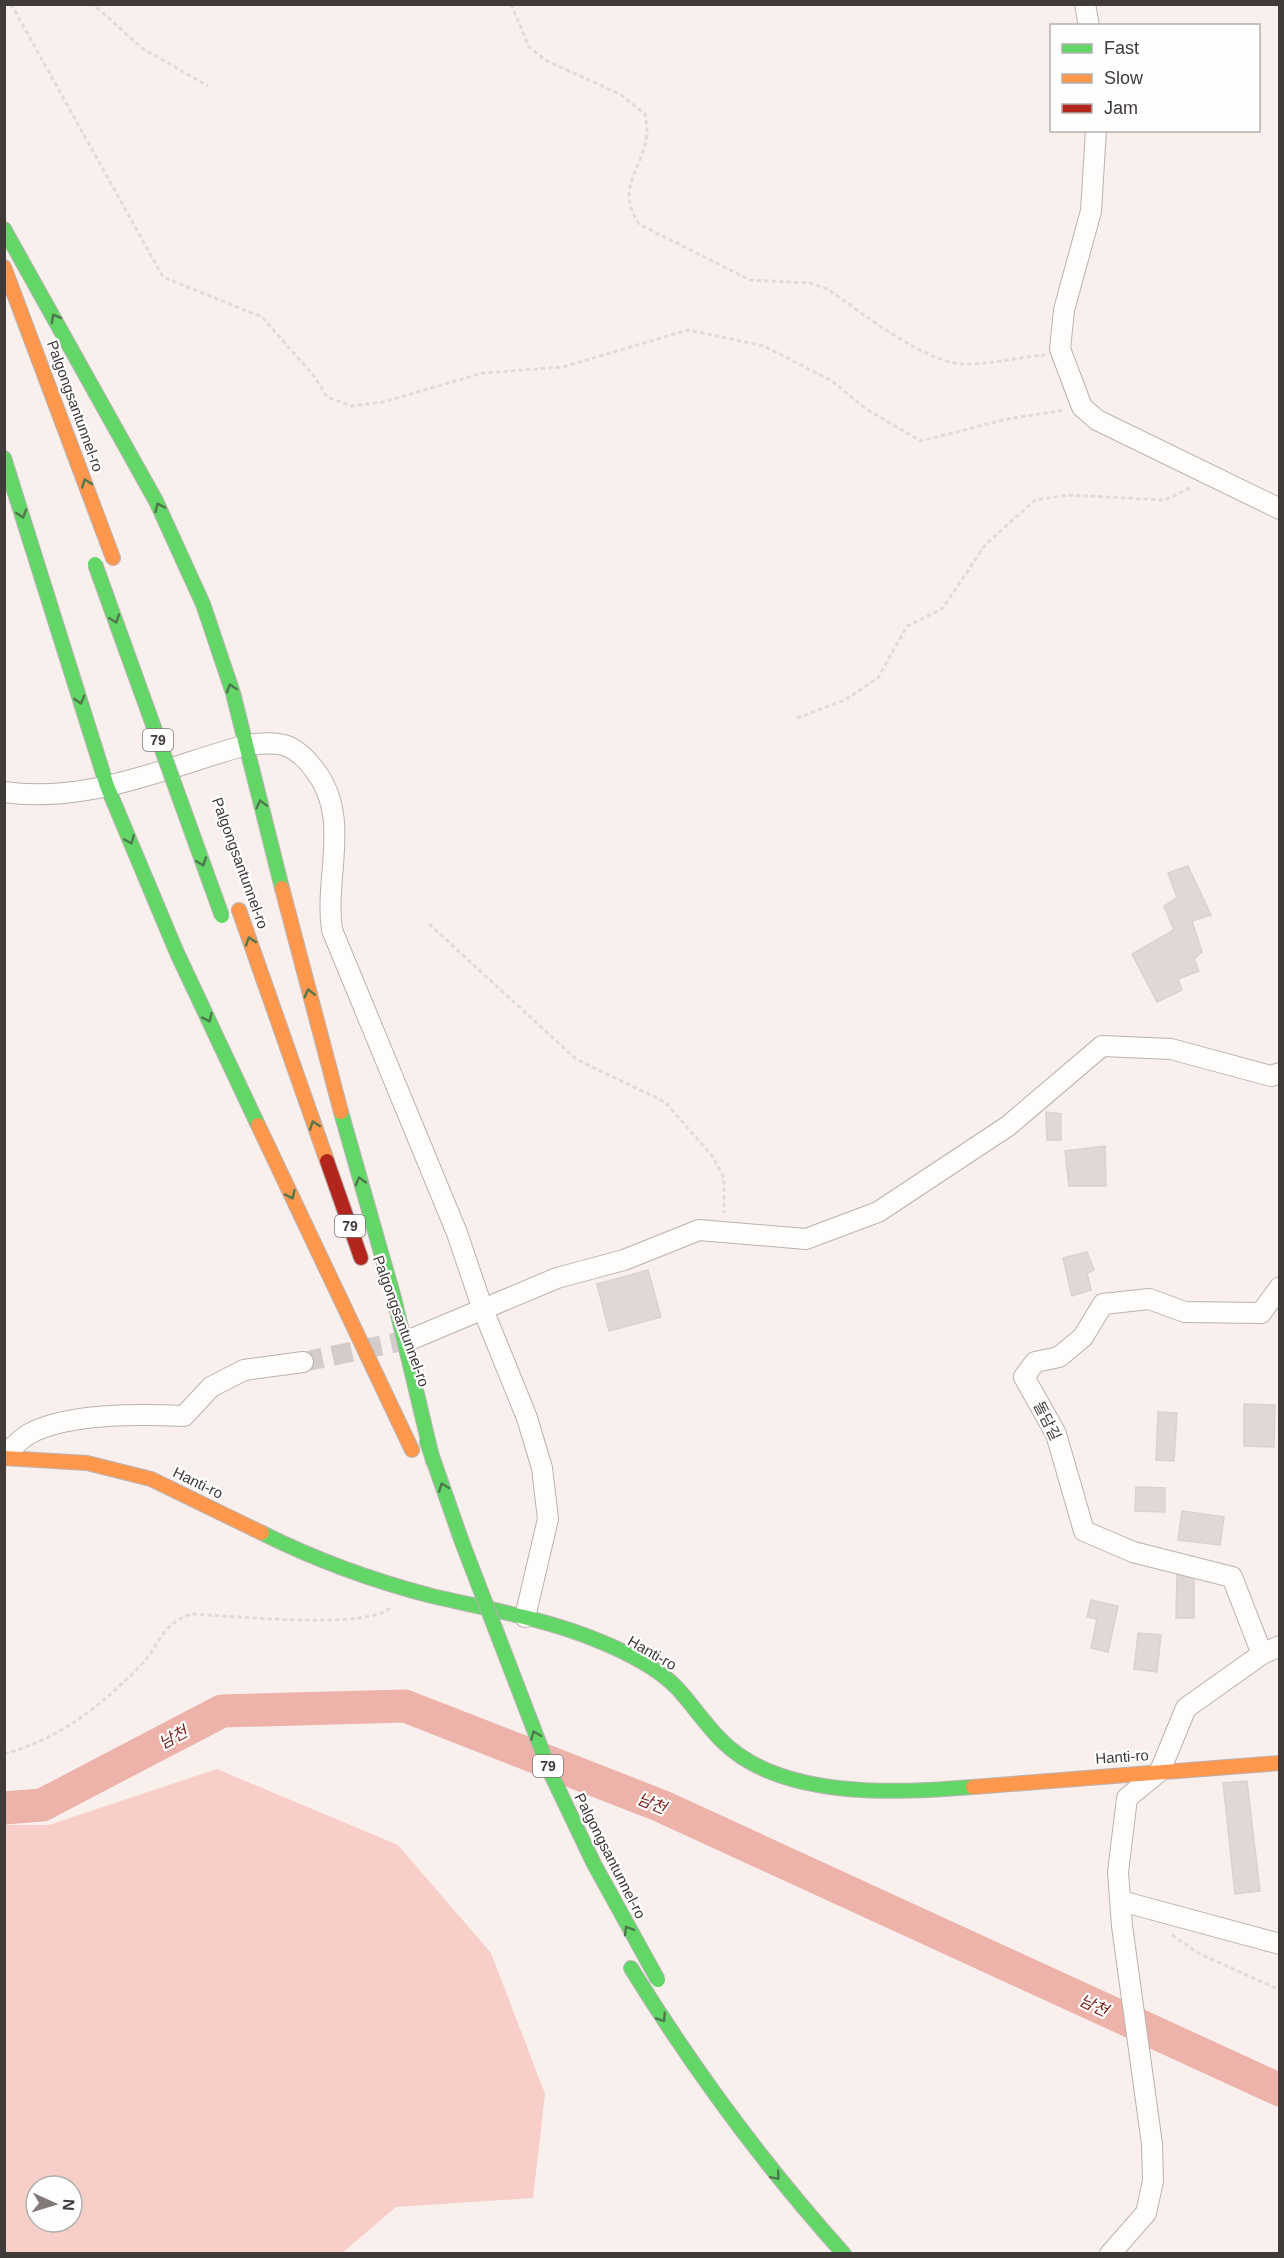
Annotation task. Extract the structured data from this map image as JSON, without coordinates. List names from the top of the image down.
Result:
{
  "streets": {
    "main road": ["Palgongsantunnel-ro", "79", "Hanti-ro"],
    "street": ["돌담길"]
  },
  "water": ["남천"],
  "legend": ["Fast", "Slow", "Jam"],
  "north": "right"
}
